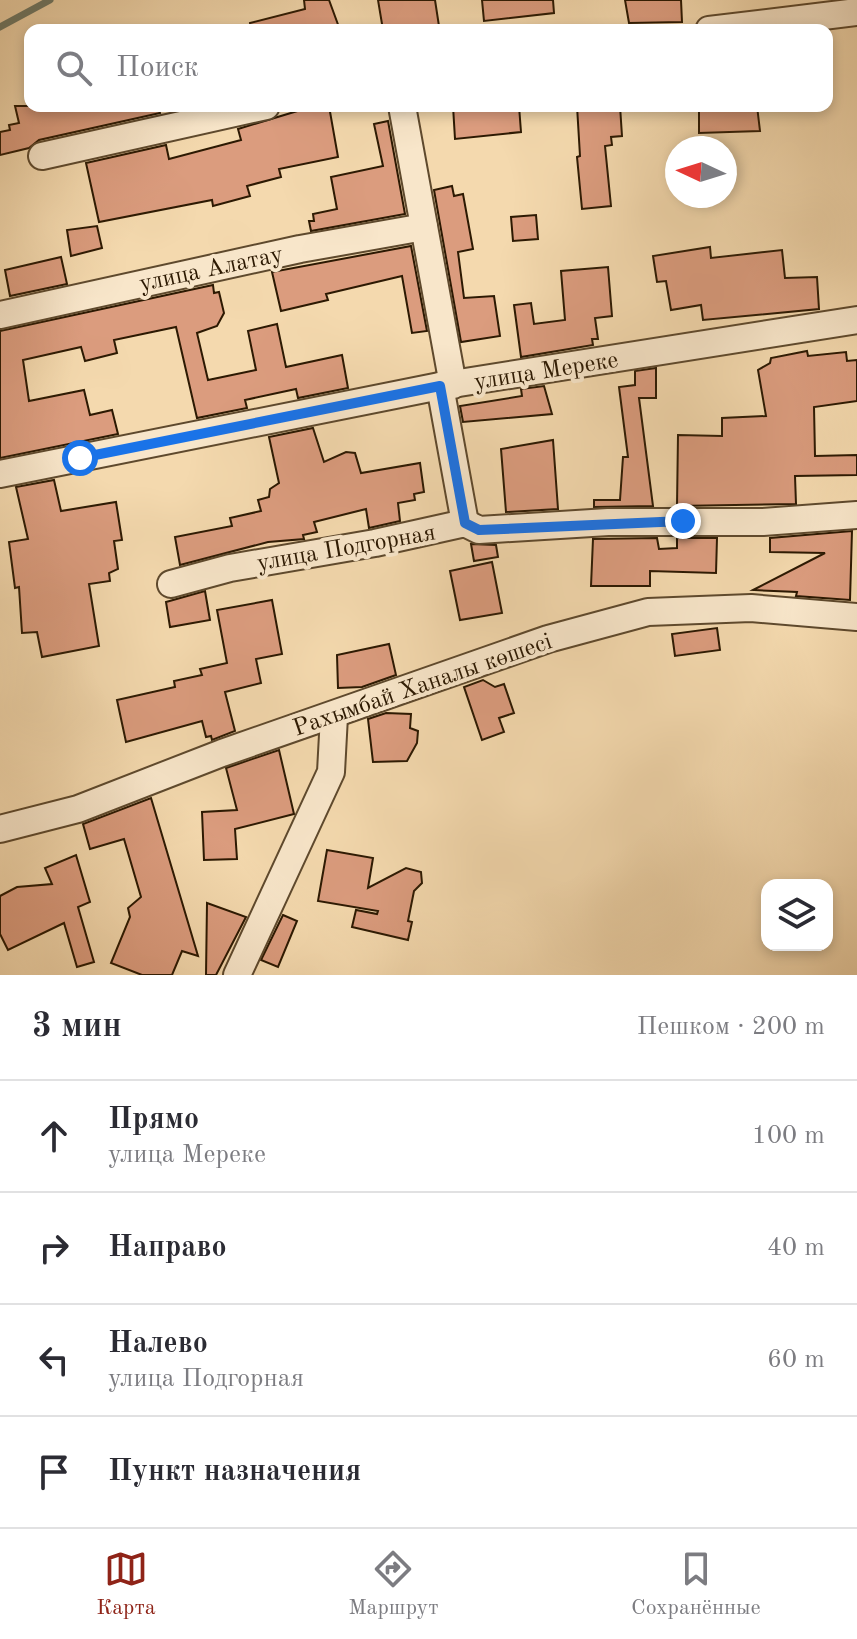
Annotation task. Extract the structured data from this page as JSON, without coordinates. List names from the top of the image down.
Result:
{
  "streets": {
    "street": [
      "улица Алатау",
      "улица Мереке",
      "улица Подгорная",
      "Рахымбай Ханалы көшесі"
    ]
  },
  "north": "left",
  "page": {
    "search": "Поиск",
    "heading": ["3 мин", "Пешком · 200 m"],
    "list": [
      ["Прямо", "улица Мереке", "100 m"],
      ["Направо", "40 m"],
      ["Налево", "улица Подгорная", "60 m"],
      "Пункт назначения"
    ],
    "nav": ["Карта", "Маршрут", "Сохранённые"]
  }
}
